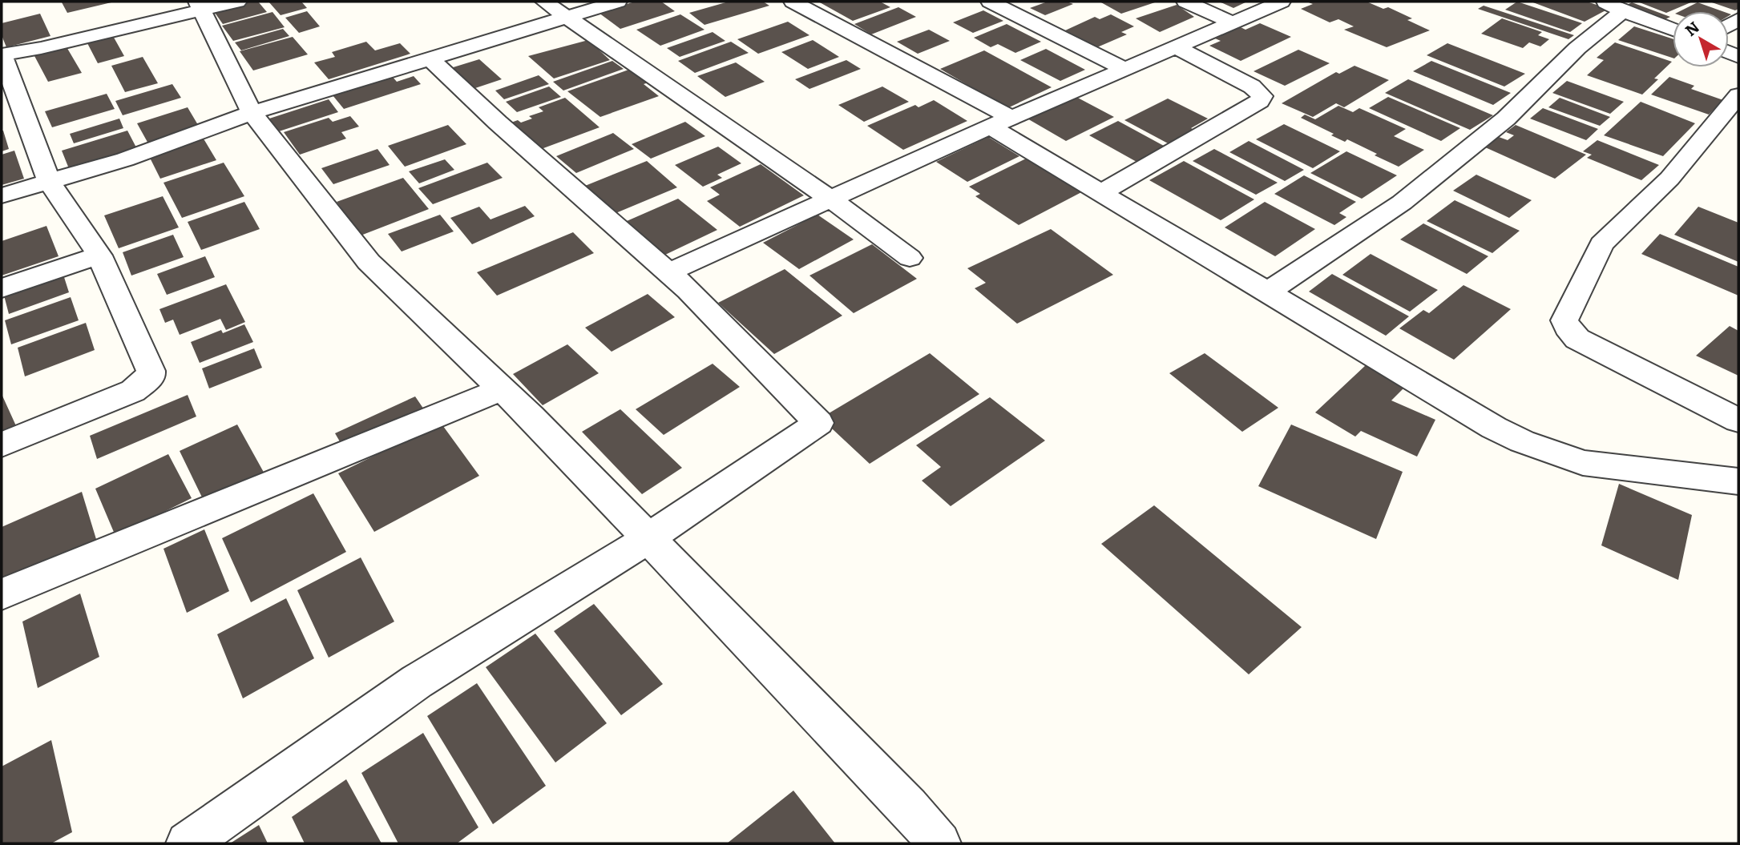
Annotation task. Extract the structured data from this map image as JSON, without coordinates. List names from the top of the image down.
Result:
{
  "north": "top left"
}
